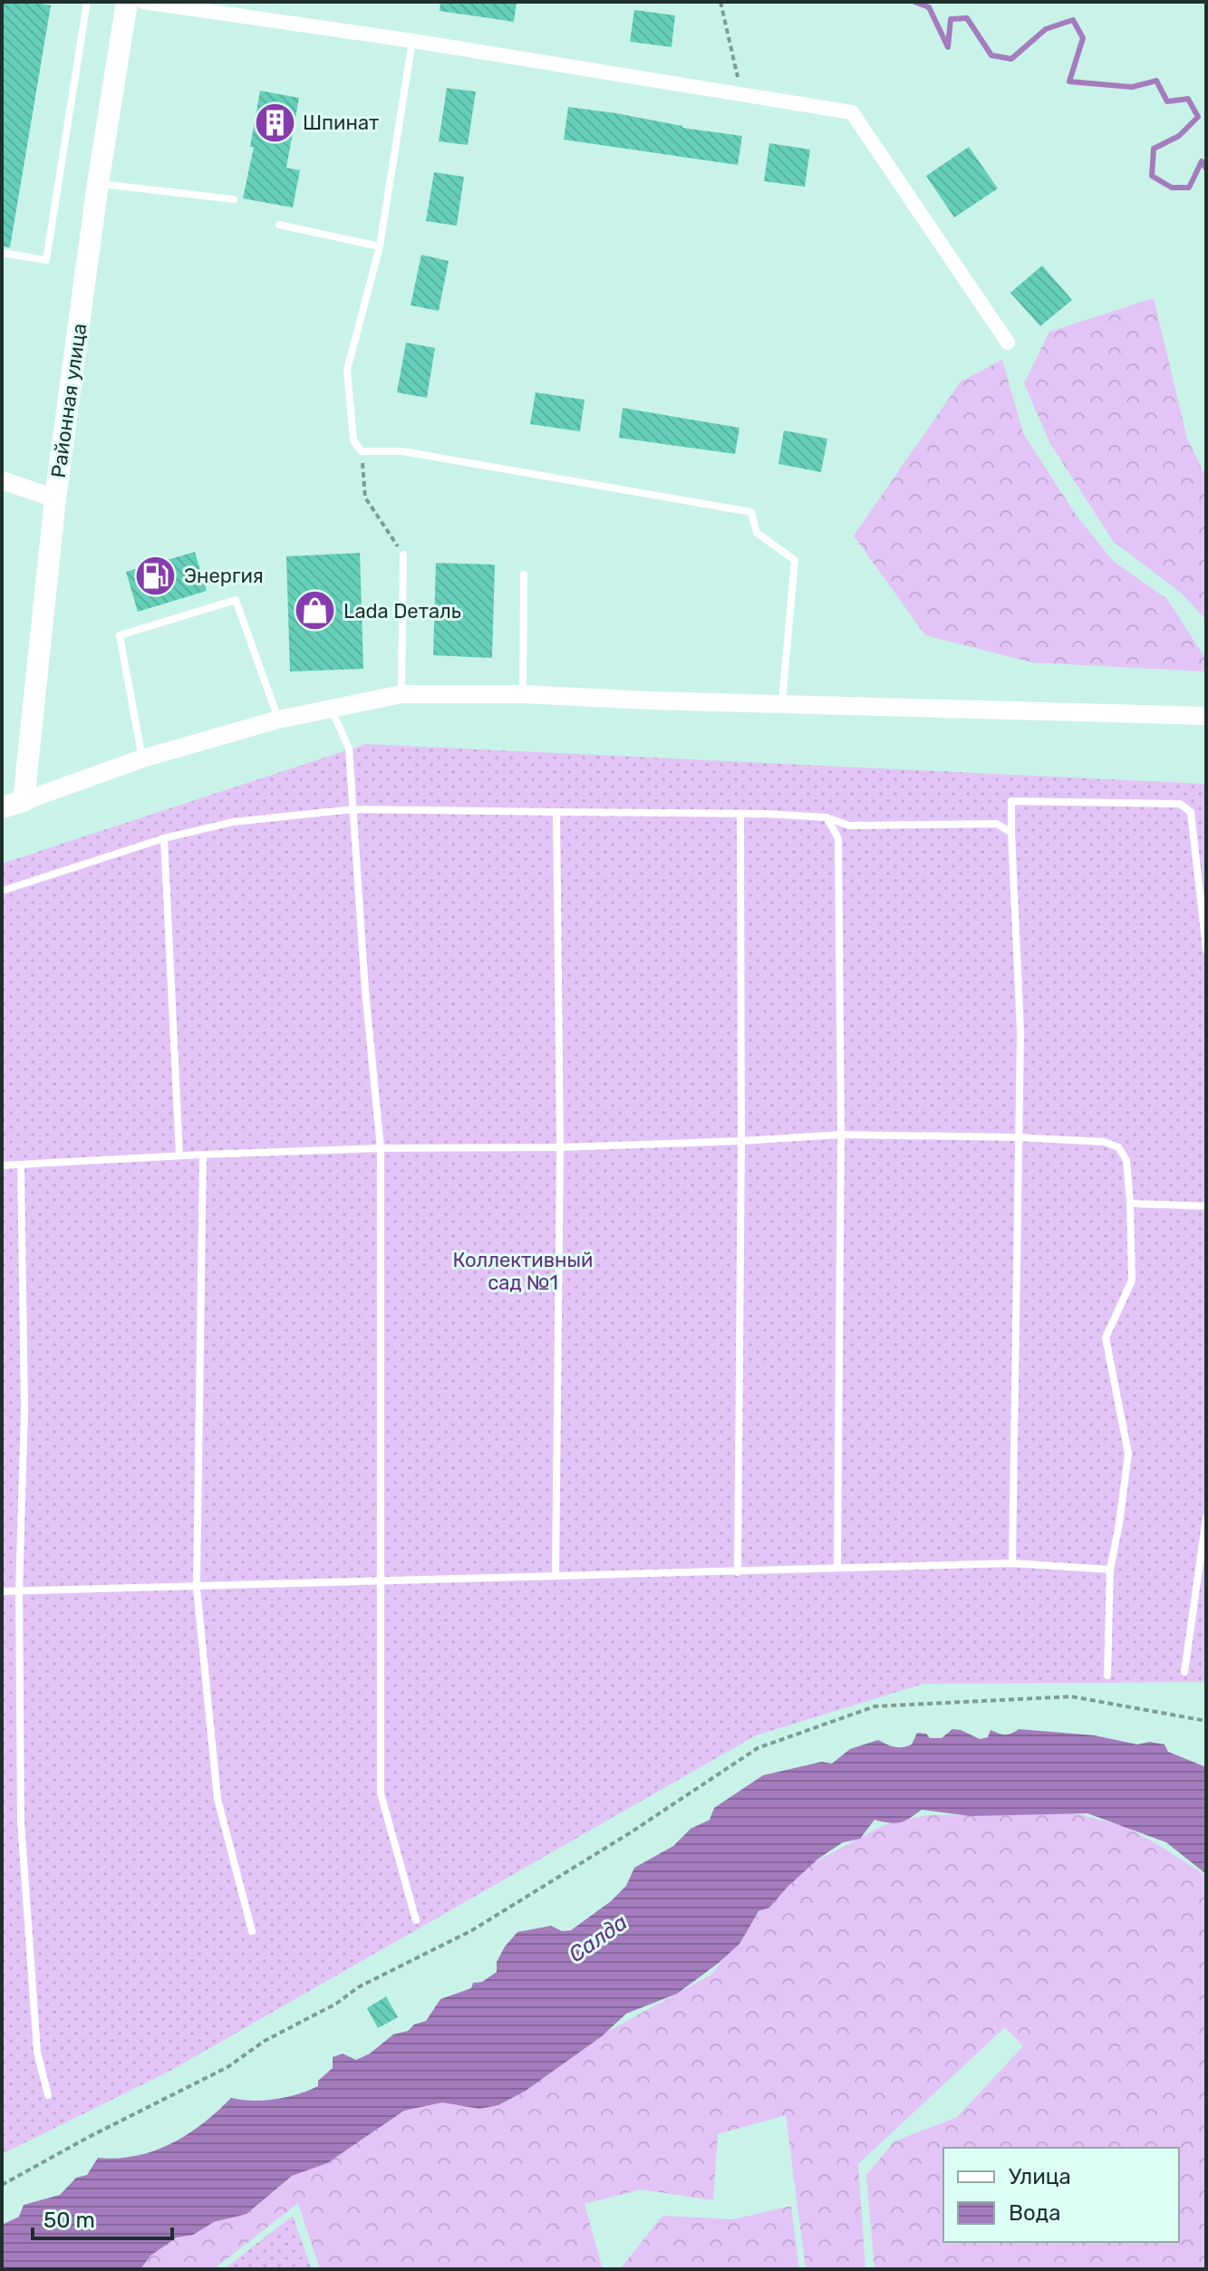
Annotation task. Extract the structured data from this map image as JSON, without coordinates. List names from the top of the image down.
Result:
{
  "streets": {
    "main road": ["Районная улица"]
  },
  "water": ["Салда"],
  "parks": ["Коллективный сад №1"],
  "places": {
    "building": ["Шпинат"],
    "fuel station": ["Энергия"],
    "shop": ["Lada Dеталь"]
  },
  "legend": ["Улица", "Вода"],
  "scale_bar": "50 m"
}
